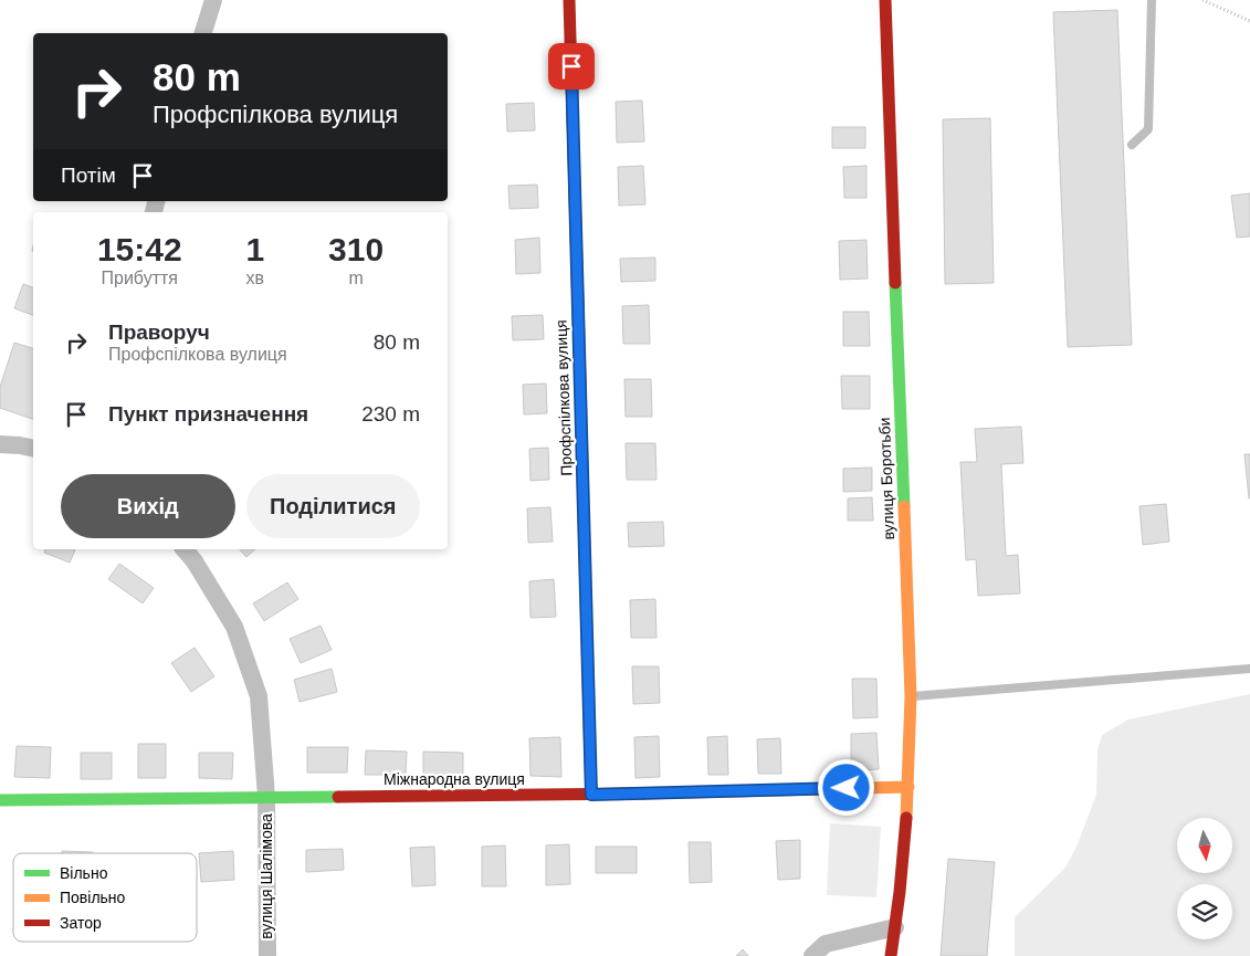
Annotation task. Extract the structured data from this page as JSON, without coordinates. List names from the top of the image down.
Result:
{
  "streets": {
    "street": [
      "Профспілкова вулиця",
      "вулиця Боротьби",
      "Міжнародна вулиця",
      "вулиця Шалімова"
    ]
  },
  "crossings": [
    ["Профспілкова вулиця", "Міжнародна вулиця"],
    ["вулиця Боротьби", "Міжнародна вулиця"],
    ["Міжнародна вулиця", "вулиця Шалімова"]
  ],
  "legend": ["Вільно", "Повільно", "Затор"],
  "north": "bottom",
  "page": {
    "turn": ["80 m", "Профспілкова вулиця"],
    "then": "Потім",
    "eta": [
      "15:42",
      "Прибуття",
      "1",
      "хв",
      "310",
      "m"
    ],
    "list": [
      {
        "name": "Праворуч",
        "note": "Профспілкова вулиця",
        "value": "80 m"
      },
      {
        "name": "Пункт призначення",
        "value": "230 m"
      }
    ],
    "buttons": ["Вихід", "Поділитися"]
  }
}
